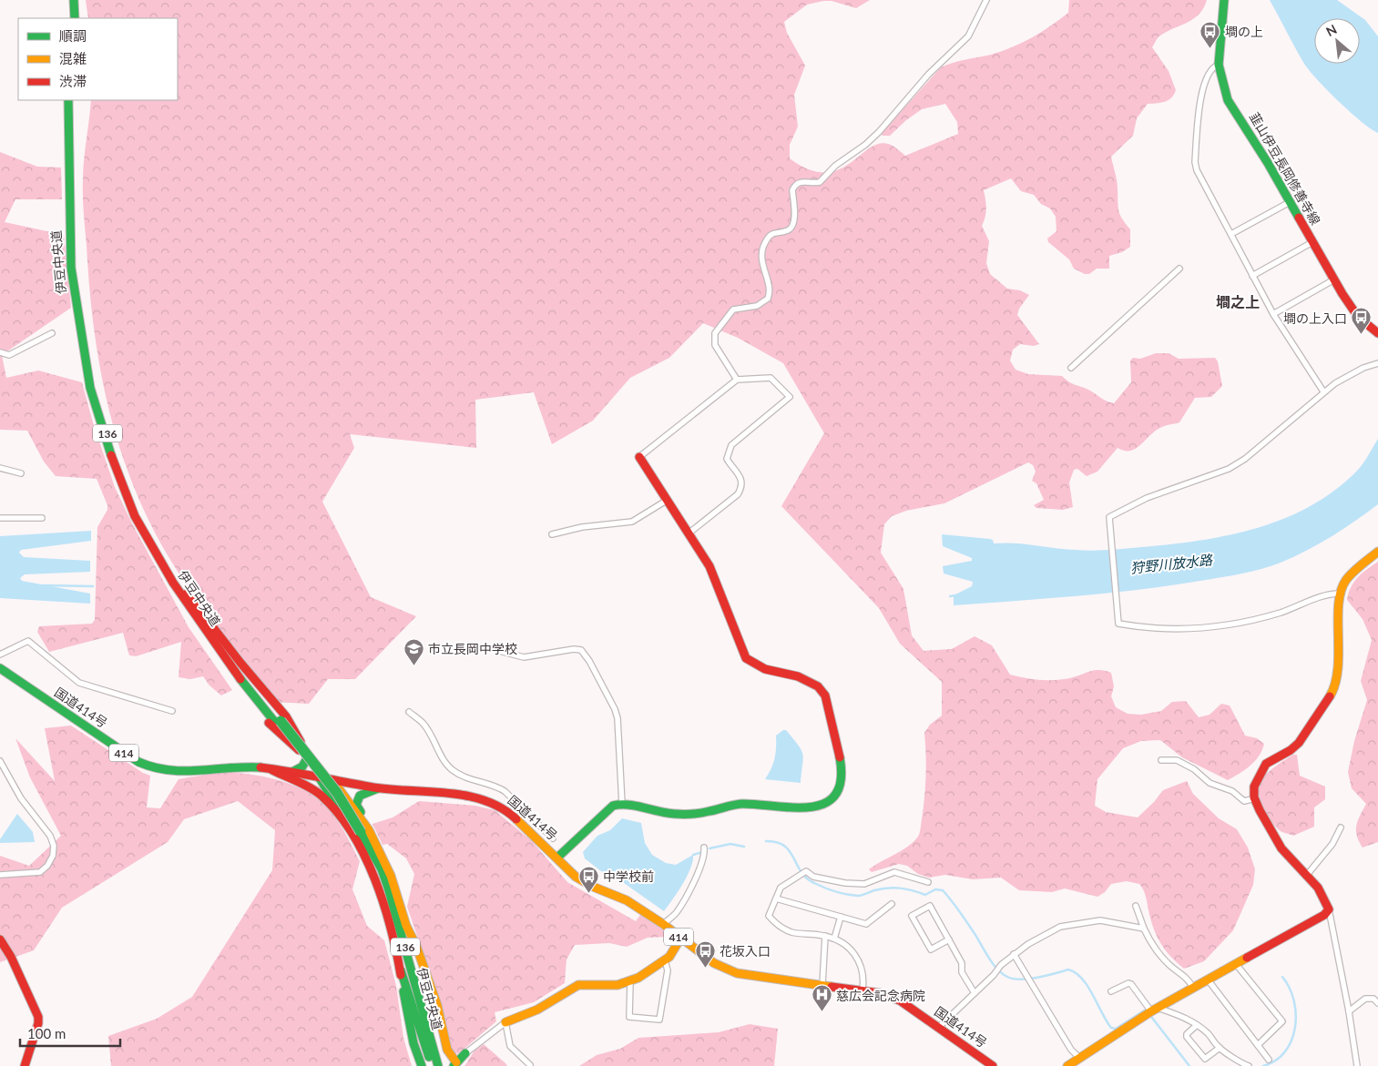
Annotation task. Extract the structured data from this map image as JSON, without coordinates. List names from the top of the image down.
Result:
{
  "streets": {
    "main road": [
      "韮山伊豆長岡修善寺線",
      "伊豆中央道",
      "136",
      "国道414号",
      "414"
    ]
  },
  "districts": ["墹之上"],
  "water": ["狩野川放水路"],
  "places": {
    "bus stop": [
      "墹の上",
      "墹の上入口",
      "中学校前",
      "花坂入口"
    ],
    "school or university": ["市立長岡中学校"],
    "hospital": ["慈広会記念病院"]
  },
  "legend": ["順調", "混雑", "渋滞"],
  "scale_bar": "100 m",
  "north": "top left"
}
